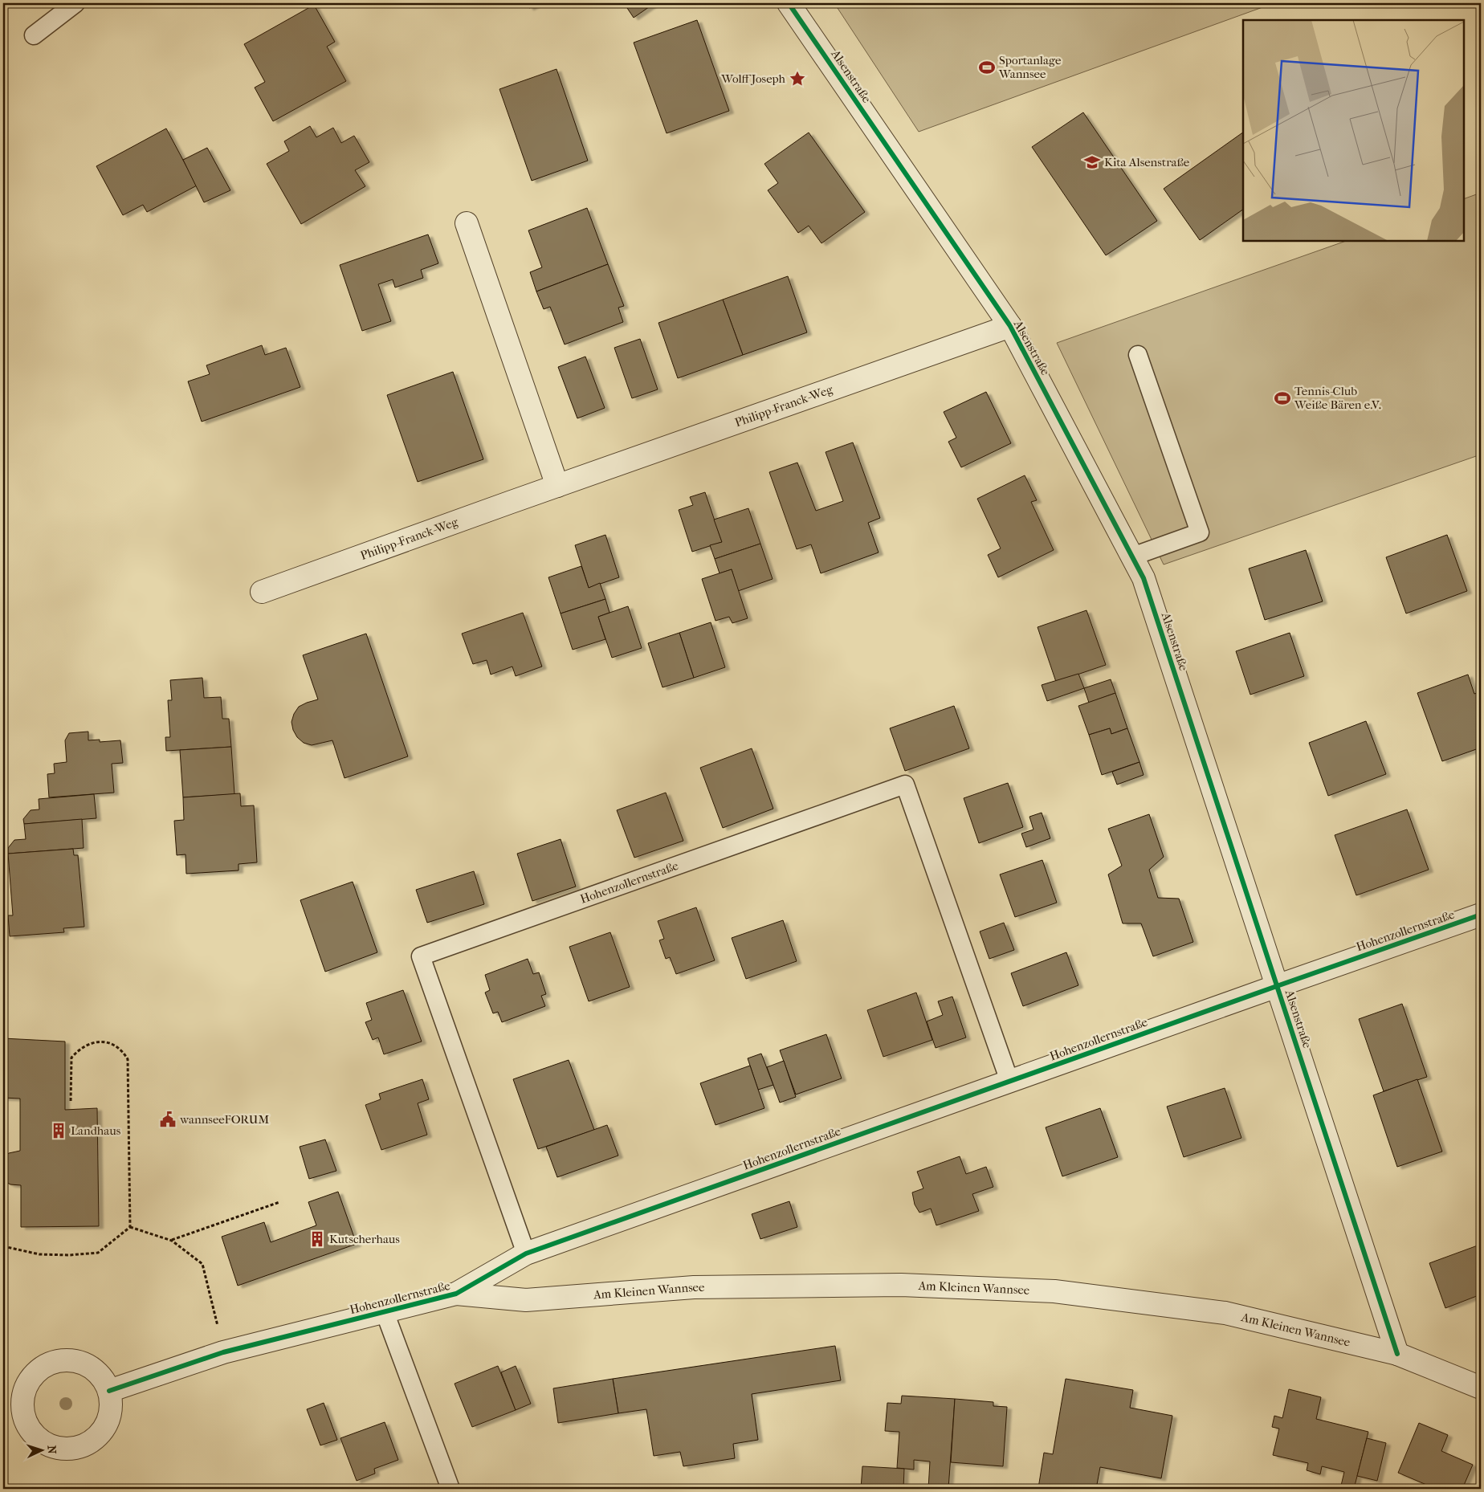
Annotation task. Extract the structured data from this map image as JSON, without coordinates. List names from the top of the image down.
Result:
{
  "streets": {
    "street": [
      "Alsenstraße",
      "Philipp-Franck-Weg",
      "Hohenzollernstraße",
      "Am Kleinen Wannsee"
    ]
  },
  "crossings": [
    ["Alsenstraße", "Philipp-Franck-Weg"],
    ["Alsenstraße", "Hohenzollernstraße"],
    ["Alsenstraße", "Am Kleinen Wannsee"],
    ["Hohenzollernstraße", "Am Kleinen Wannsee"]
  ],
  "places": {
    "sports": ["Sportanlage Wannsee", "Tennis-Club Weiße Bären e.V."],
    "place": ["Wolff Joseph"],
    "school or university": ["Kita Alsenstraße"],
    "public building": ["wannseeFORUM"],
    "building": ["Landhaus", "Kutscherhaus"]
  },
  "north": "right"
}
